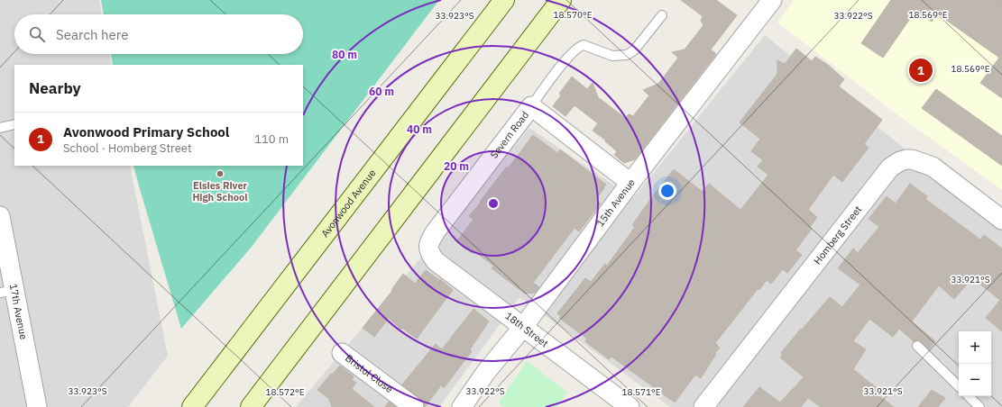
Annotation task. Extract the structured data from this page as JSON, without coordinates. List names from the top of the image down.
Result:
{
  "streets": {
    "main road": ["Avonwood Avenue"],
    "street": [
      "Severn Road",
      "15th Avenue",
      "Homberg Street",
      "17th Avenue",
      "18th Street",
      "Bristol Close"
    ]
  },
  "crossings": [
    ["Severn Road", "15th Avenue"],
    ["Severn Road", "18th Street"],
    ["15th Avenue", "18th Street"]
  ],
  "places": ["Elsies River High School"],
  "page": {
    "search": "Search here",
    "pins": "1",
    "heading": "Nearby",
    "list": [
      {
        "mark": "1",
        "name": "Avonwood Primary School",
        "note": "School · Homberg Street",
        "value": "110 m"
      }
    ],
    "map_buttons": ["+", "−"]
  },
  "coordinates": [
    "18.569°E",
    "18.570°E",
    "33.923°S",
    "33.922°S",
    "33.921°S",
    "18.572°E",
    "18.571°E"
  ],
  "rings": [
    "80 m",
    "60 m",
    "40 m",
    "20 m"
  ]
}
